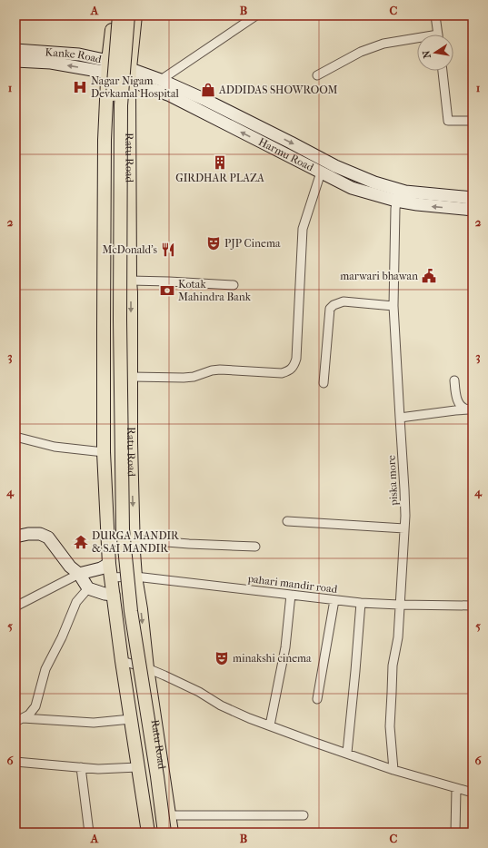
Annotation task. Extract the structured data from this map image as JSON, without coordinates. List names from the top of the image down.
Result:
{
  "streets": {
    "main road": ["Kanke Road", "Harmu Road", "Ratu Road"],
    "street": ["piska more", "pahari mandir road"]
  },
  "crossings": [
    ["Kanke Road", "Harmu Road"],
    ["Kanke Road", "Ratu Road"],
    ["Harmu Road", "Ratu Road"],
    ["Harmu Road", "piska more"],
    ["Ratu Road", "pahari mandir road"],
    ["piska more", "pahari mandir road"]
  ],
  "places": {
    "hospital": ["Nagar Nigam Devkamal Hospital"],
    "shop": ["ADDIDAS SHOWROOM"],
    "building": ["GIRDHAR PLAZA"],
    "theatre": ["PJP Cinema", "minakshi cinema"],
    "restaurant": ["McDonald's"],
    "public building": ["marwari bhawan"],
    "bank": ["Kotak Mahindra Bank"],
    "temple": ["DURGA MANDIR & SAI MANDIR"]
  },
  "north": "left",
  "grid": {
    "columns": ["A", "B", "C"],
    "rows": [
      "1",
      "2",
      "3",
      "4",
      "5",
      "6"
    ]
  }
}
